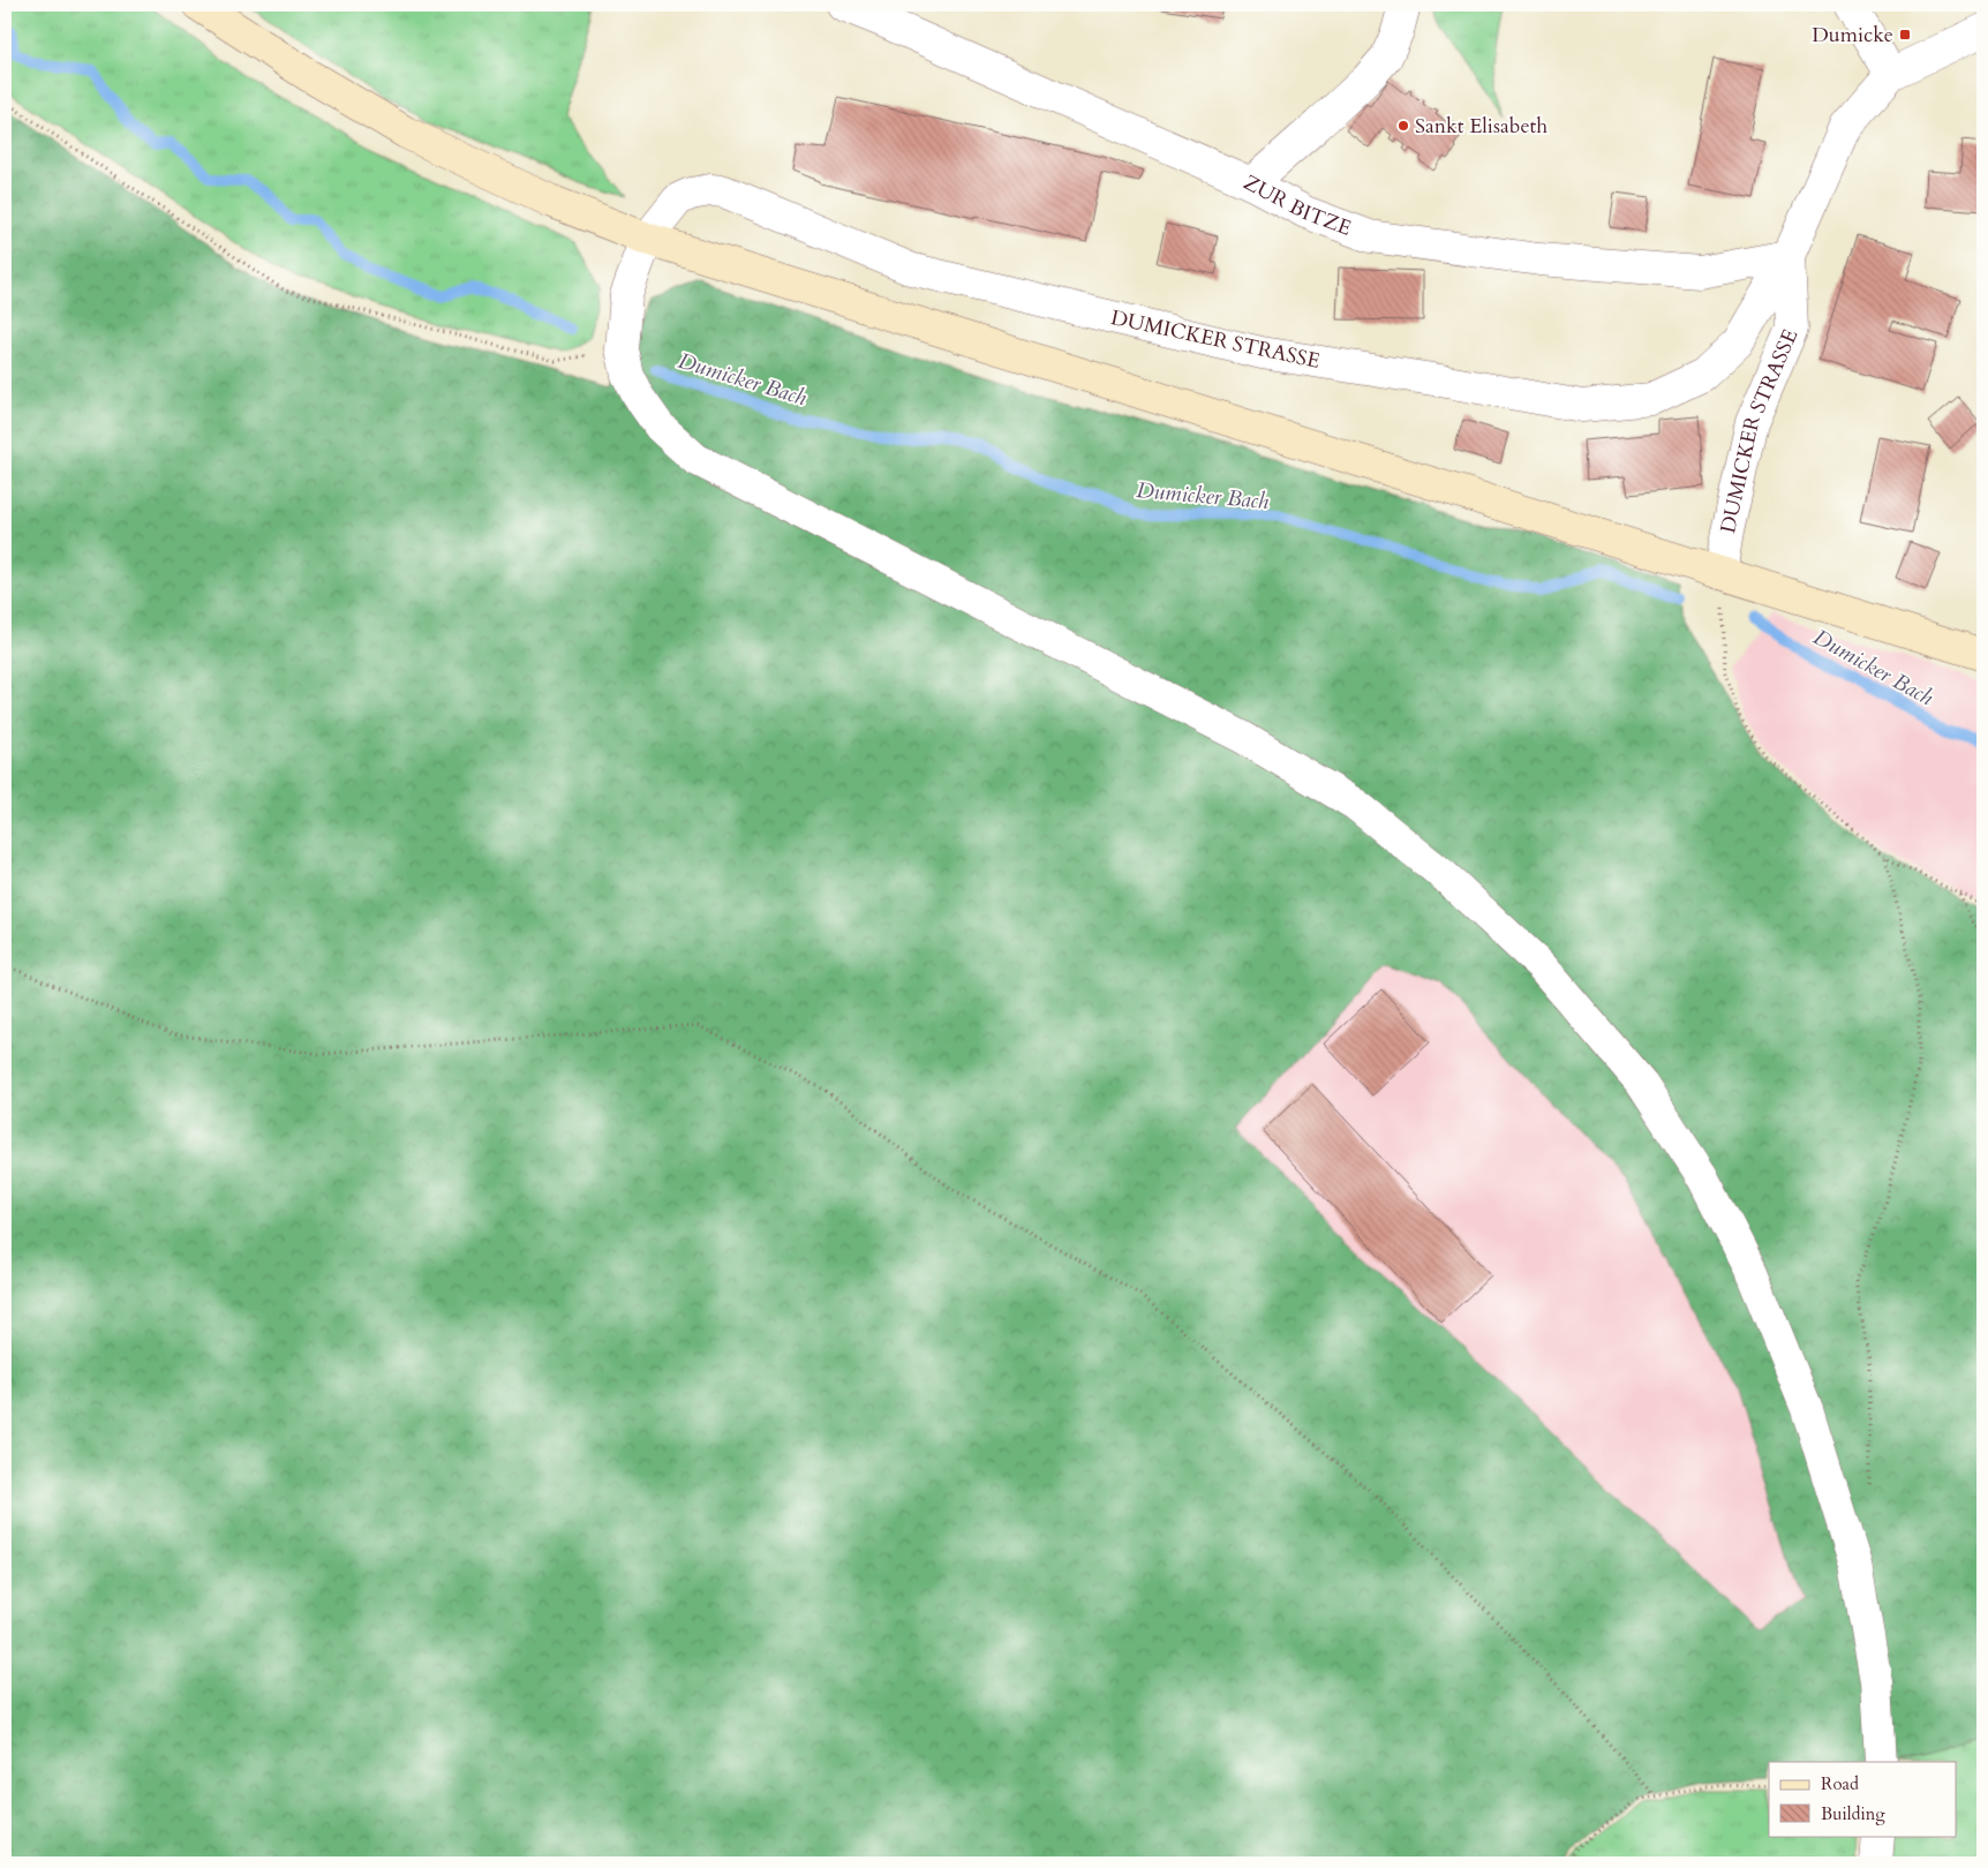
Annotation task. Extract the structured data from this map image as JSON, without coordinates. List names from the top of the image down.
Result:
{
  "streets": {
    "street": ["ZUR BITZE", "DUMICKER STRASSE"]
  },
  "crossings": [
    ["ZUR BITZE", "DUMICKER STRASSE"]
  ],
  "water": ["Dumicker Bach"],
  "places": {
    "transit": ["Dumicke"],
    "other": ["Sankt Elisabeth"]
  },
  "legend": ["Road", "Building"]
}
